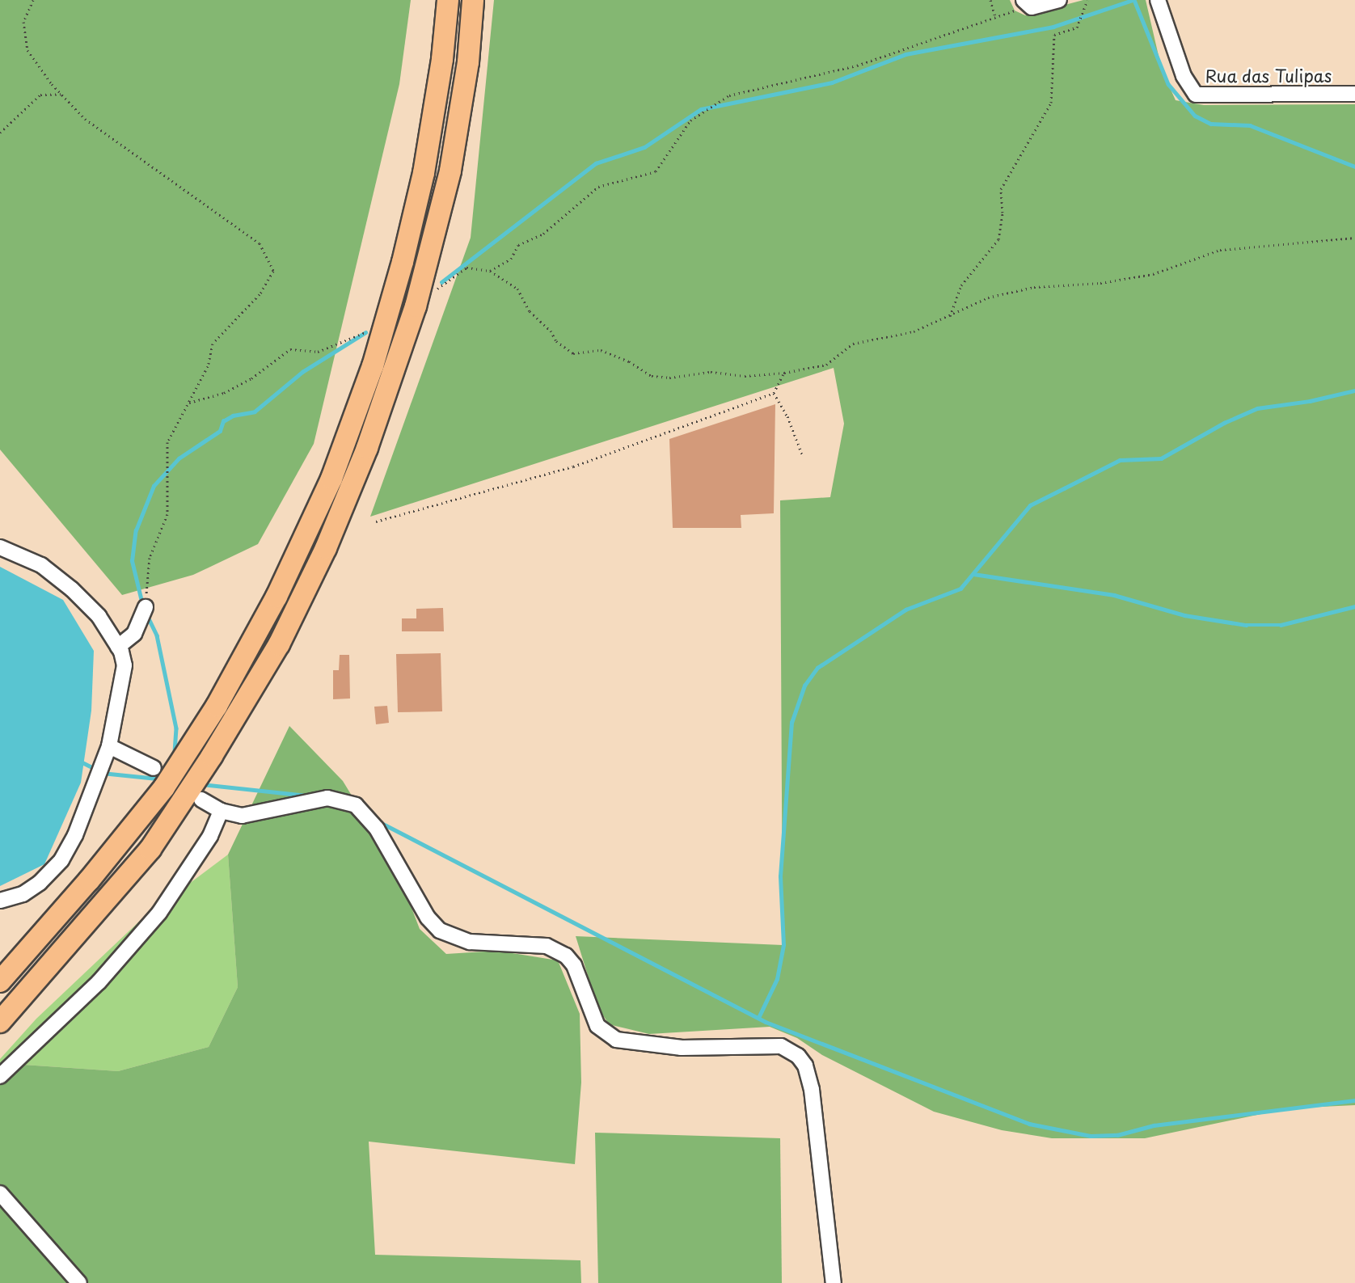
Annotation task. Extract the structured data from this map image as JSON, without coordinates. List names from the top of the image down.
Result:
{
  "streets": {
    "street": ["Rua das Tulipas"]
  }
}
